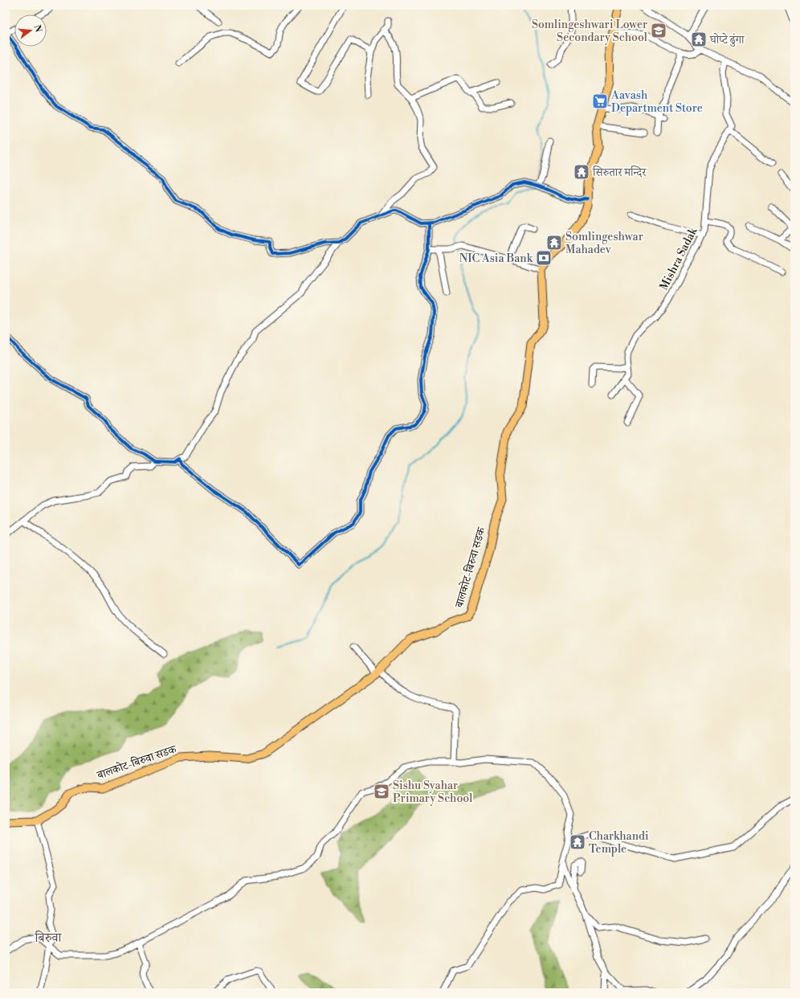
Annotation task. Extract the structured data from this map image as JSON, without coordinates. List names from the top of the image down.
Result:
{
  "streets": {
    "main road": ["बालकोट-बिरुवा सडक"],
    "street": ["Mishra Sadak"]
  },
  "districts": ["बिरुवा"],
  "places": {
    "school or university": ["Somlingeshwari Lower Secondary School", "Sishu Syahar Primary School"],
    "temple": [
      "घोप्टे ढुंगा",
      "सिरुतार मन्दिर",
      "Somlingeshwar Mahadev",
      "Charkhandi Temple"
    ],
    "supermarket": ["Aavash Department Store"],
    "bank": ["NIC Asia Bank"]
  },
  "north": "right"
}
